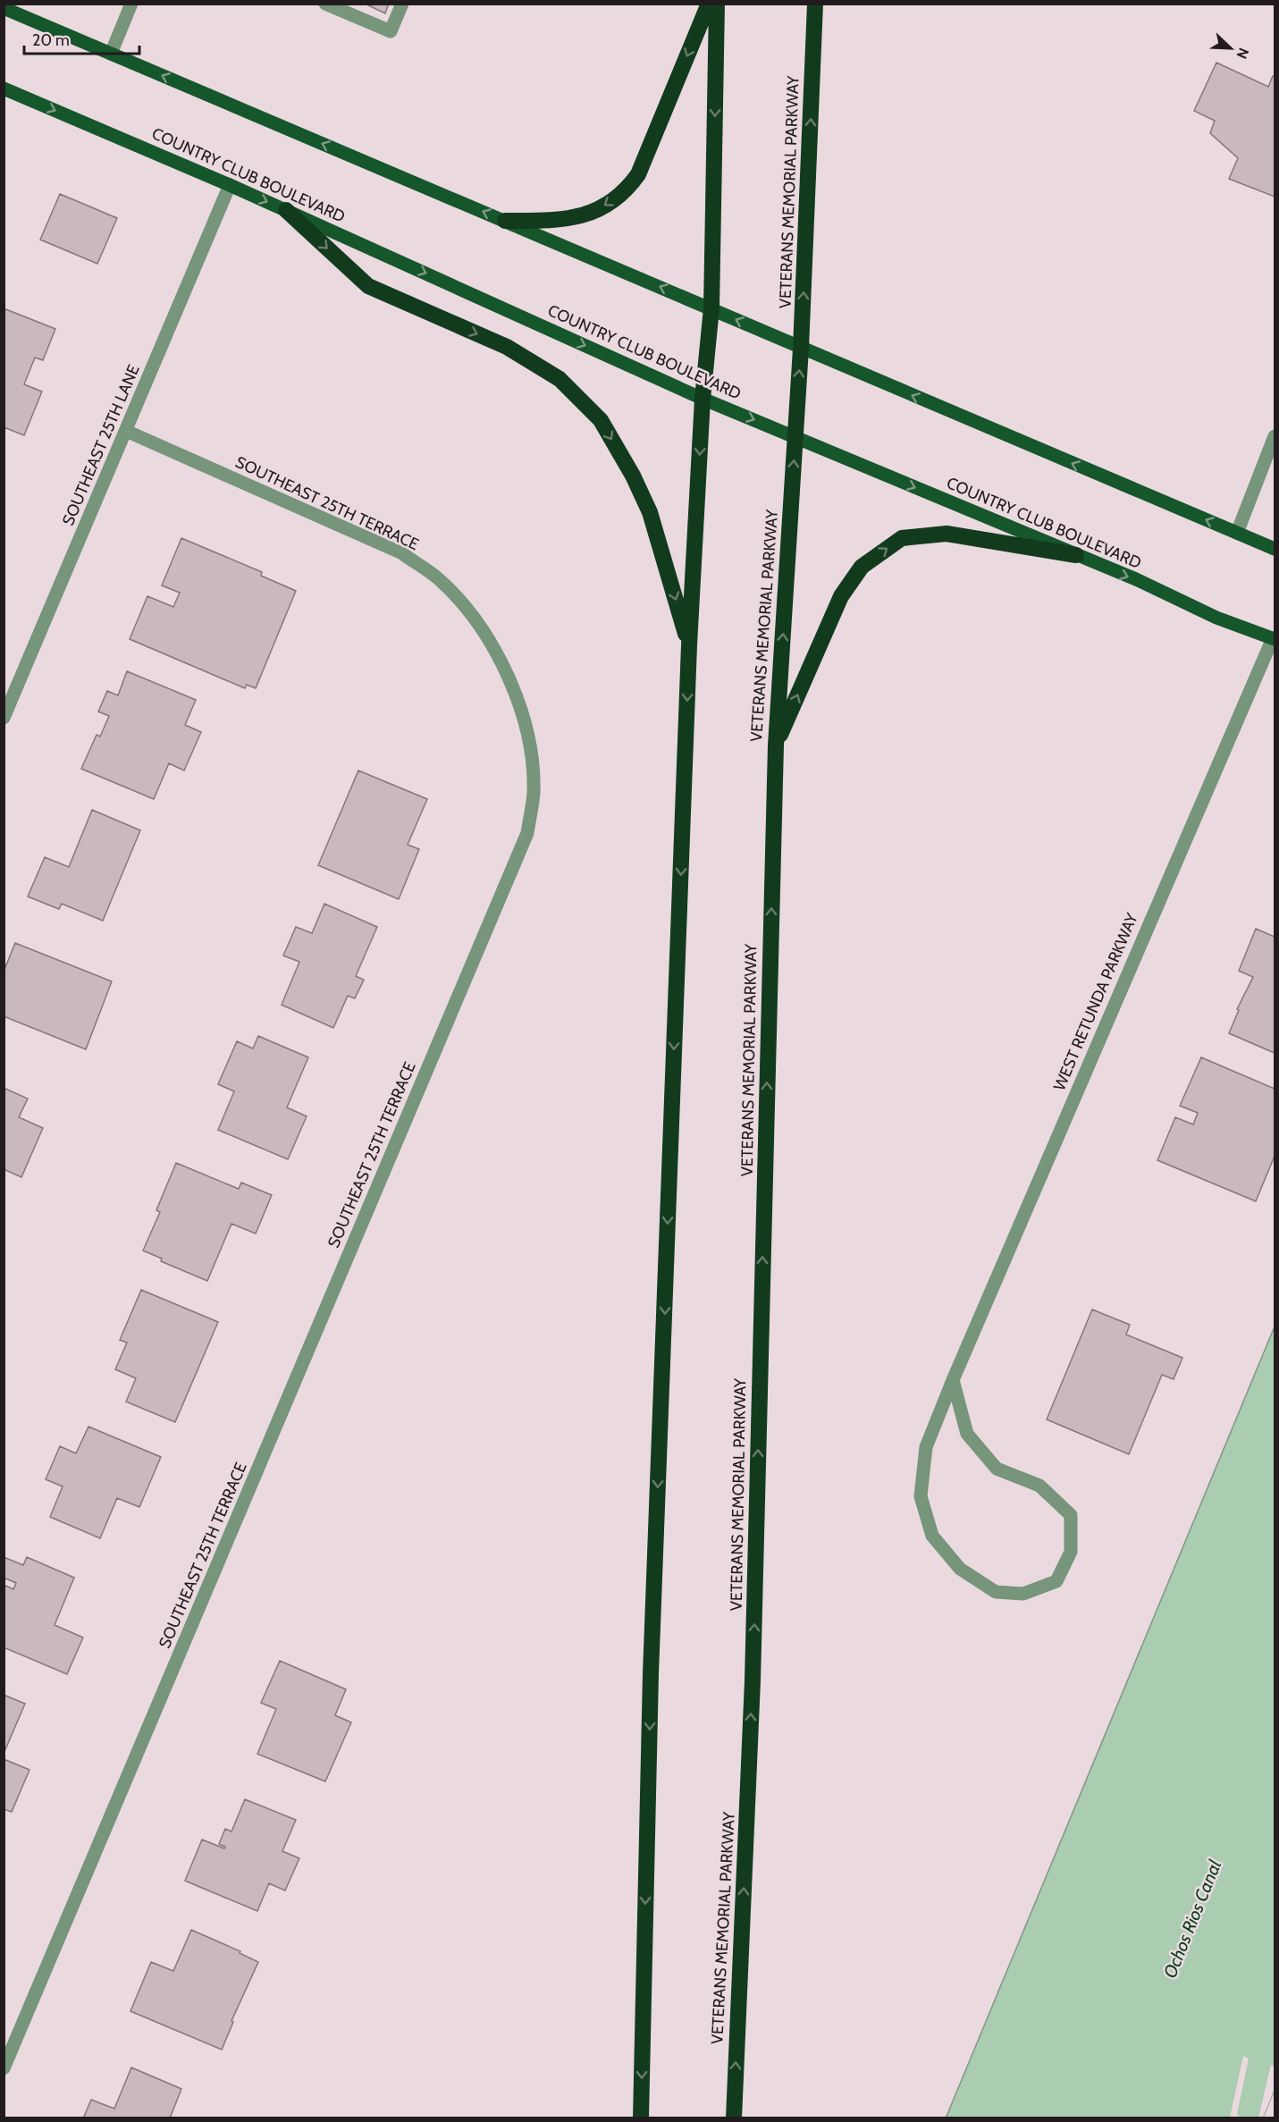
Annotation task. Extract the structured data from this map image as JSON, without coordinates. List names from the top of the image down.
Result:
{
  "streets": {
    "highway": ["VETERANS MEMORIAL PARKWAY"],
    "main road": ["COUNTRY CLUB BOULEVARD"],
    "street": ["SOUTHEAST 25TH LANE", "SOUTHEAST 25TH TERRACE", "WEST RETUNDA PARKWAY"]
  },
  "crossings": [
    ["COUNTRY CLUB BOULEVARD", "VETERANS MEMORIAL PARKWAY"],
    ["COUNTRY CLUB BOULEVARD", "SOUTHEAST 25TH LANE"],
    ["COUNTRY CLUB BOULEVARD", "WEST RETUNDA PARKWAY"],
    ["SOUTHEAST 25TH LANE", "SOUTHEAST 25TH TERRACE"]
  ],
  "water": ["Ochos Rios Canal"],
  "scale_bar": "20 m",
  "north": "bottom right"
}
